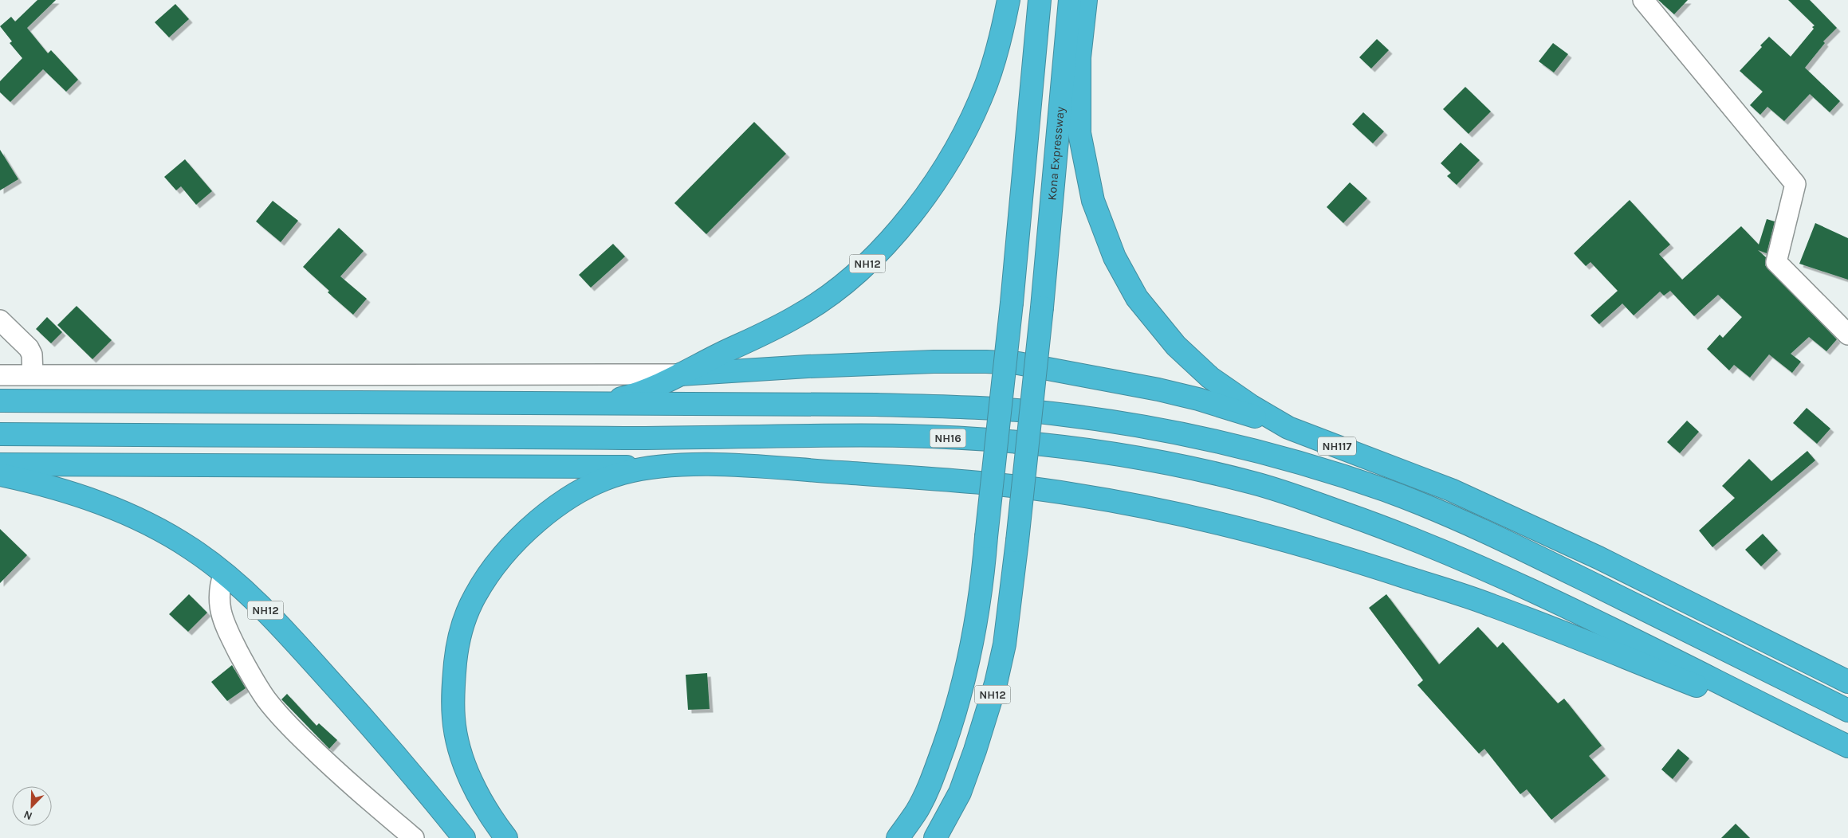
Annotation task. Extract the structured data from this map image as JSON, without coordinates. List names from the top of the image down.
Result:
{
  "streets": {
    "highway": [
      "Kona Expressway",
      "NH12",
      "NH16",
      "NH117"
    ]
  },
  "north": "bottom left"
}
